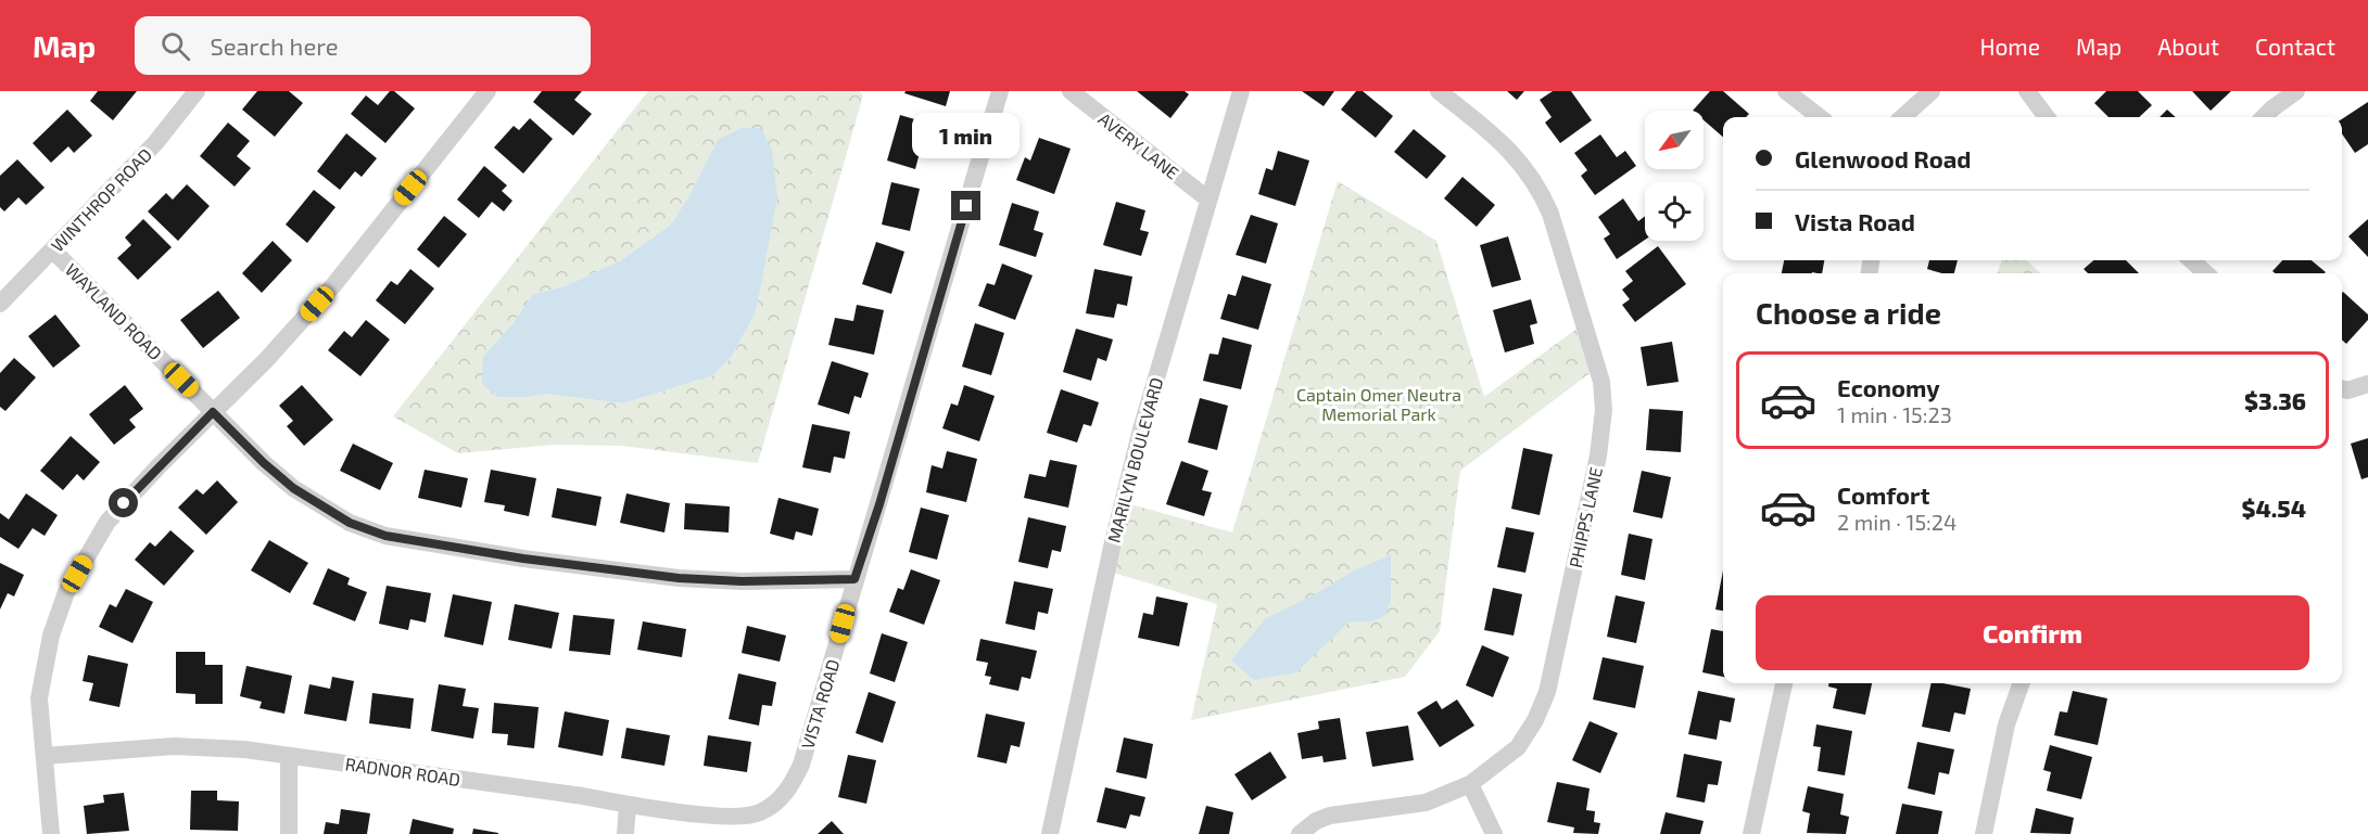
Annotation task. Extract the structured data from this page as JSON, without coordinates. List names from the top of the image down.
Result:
{
  "streets": {
    "street": [
      "AVERY LANE",
      "WINTHROP ROAD",
      "WAYLAND ROAD",
      "MARILYN BOULEVARD",
      "PHIPPS LANE",
      "VISTA ROAD",
      "RADNOR ROAD"
    ]
  },
  "crossings": [
    ["AVERY LANE", "MARILYN BOULEVARD"],
    ["WINTHROP ROAD", "WAYLAND ROAD"],
    ["WAYLAND ROAD", "VISTA ROAD"],
    ["VISTA ROAD", "RADNOR ROAD"]
  ],
  "parks": ["Captain Omer Neutra Memorial Park"],
  "north": "bottom left",
  "page": {
    "header": "Map",
    "search": "Search here",
    "nav": [
      "Home",
      "Map",
      "About",
      "Contact"
    ],
    "bubble": "1 min",
    "banner": ["Glenwood Road", "Vista Road"],
    "heading": "Choose a ride",
    "list": [
      {
        "name": "Economy",
        "note": "1 min · 15:23",
        "value": "$3.36"
      },
      {
        "name": "Comfort",
        "note": "2 min · 15:24",
        "value": "$4.54"
      }
    ],
    "buttons": "Confirm"
  }
}
